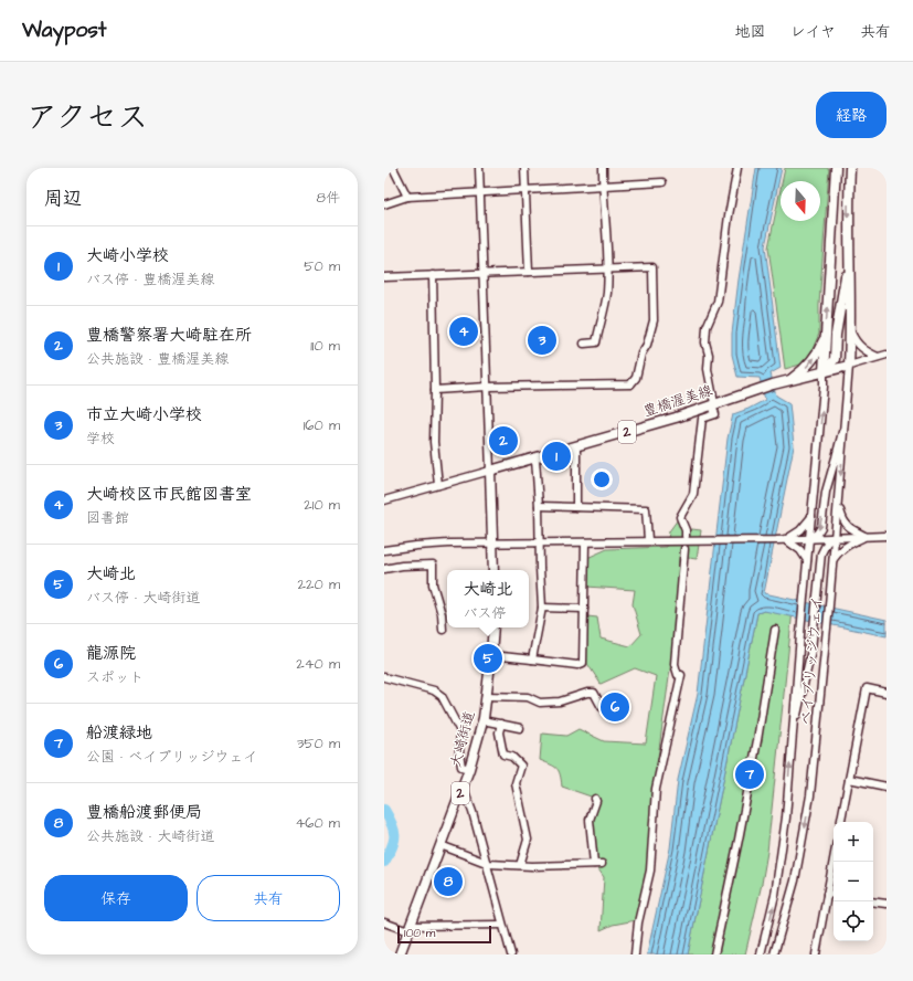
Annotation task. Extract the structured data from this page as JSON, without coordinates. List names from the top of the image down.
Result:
{
  "streets": {
    "main road": ["豊橋渥美線", "2", "大崎街道"],
    "street": ["ベイブリッジウェイ"]
  },
  "crossings": [
    ["豊橋渥美線", "ベイブリッジウェイ"]
  ],
  "scale_bar": "100 m",
  "north": "bottom",
  "page": {
    "header": "Waypost",
    "nav": ["地図", "レイヤ", "共有"],
    "title": "アクセス",
    "buttons": [
      "経路",
      ["保存", "共有"]
    ],
    "heading": ["周辺", "8件"],
    "list": [
      {
        "mark": "1",
        "name": "大崎小学校",
        "note": "バス停 · 豊橋渥美線",
        "value": "50 m"
      },
      {
        "mark": "2",
        "name": "豊橋警察署大崎駐在所",
        "note": "公共施設 · 豊橋渥美線",
        "value": "110 m"
      },
      {
        "mark": "3",
        "name": "市立大崎小学校",
        "note": "学校",
        "value": "160 m"
      },
      {
        "mark": "4",
        "name": "大崎校区市民館図書室",
        "note": "図書館",
        "value": "210 m"
      },
      {
        "mark": "5",
        "name": "大崎北",
        "note": "バス停 · 大崎街道",
        "value": "220 m"
      },
      {
        "mark": "6",
        "name": "龍源院",
        "note": "スポット",
        "value": "240 m"
      },
      {
        "mark": "7",
        "name": "船渡緑地",
        "note": "公園 · ベイブリッジウェイ",
        "value": "350 m"
      },
      {
        "mark": "8",
        "name": "豊橋船渡郵便局",
        "note": "公共施設 · 大崎街道",
        "value": "460 m"
      }
    ],
    "pins": [
      "4",
      "3",
      "2",
      "1",
      "5",
      "6",
      "7",
      "8"
    ],
    "popup": ["大崎北", "バス停"],
    "map_buttons": ["+", "−"],
    "scale": "100 m"
  }
}
